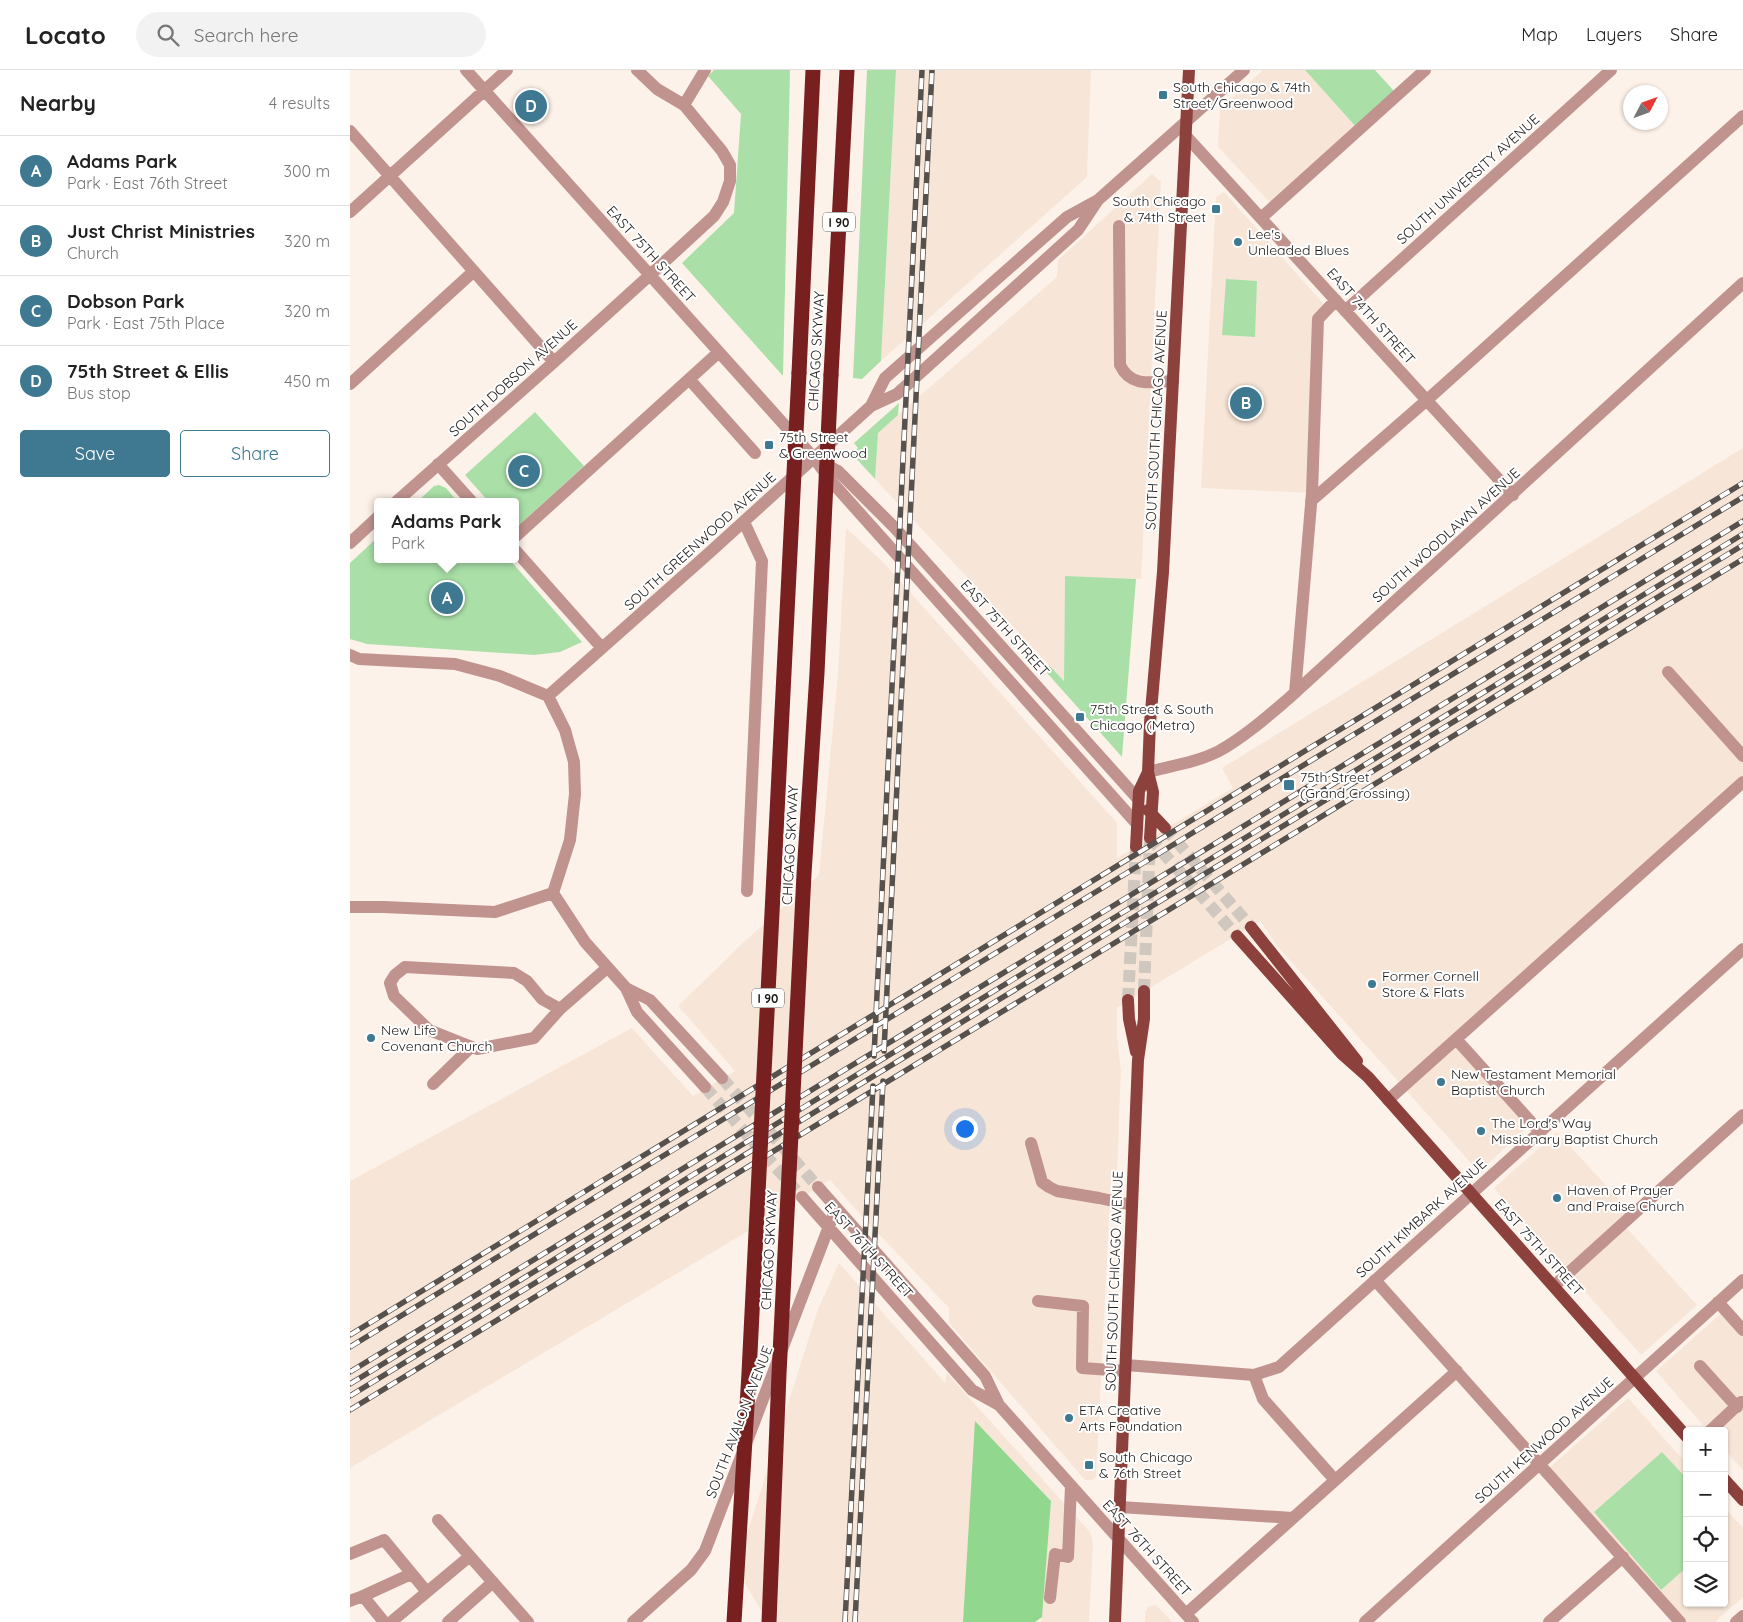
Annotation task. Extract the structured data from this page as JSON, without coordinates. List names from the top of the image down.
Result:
{
  "streets": {
    "highway": ["I 90", "CHICAGO SKYWAY"],
    "main road": ["EAST 75TH STREET", "SOUTH SOUTH CHICAGO AVENUE"],
    "street": [
      "SOUTH UNIVERSITY AVENUE",
      "EAST 74TH STREET",
      "SOUTH DOBSON AVENUE",
      "SOUTH WOODLAWN AVENUE",
      "SOUTH GREENWOOD AVENUE",
      "SOUTH KIMBARK AVENUE",
      "EAST 76TH STREET",
      "SOUTH AVALON AVENUE",
      "SOUTH KENWOOD AVENUE"
    ]
  },
  "crossings": [
    ["SOUTH UNIVERSITY AVENUE", "EAST 74TH STREET"],
    ["EAST 75TH STREET", "SOUTH DOBSON AVENUE"],
    ["EAST 75TH STREET", "SOUTH SOUTH CHICAGO AVENUE"],
    ["EAST 75TH STREET", "SOUTH GREENWOOD AVENUE"],
    ["EAST 75TH STREET", "SOUTH KIMBARK AVENUE"],
    ["EAST 75TH STREET", "SOUTH KENWOOD AVENUE"],
    ["EAST 74TH STREET", "SOUTH SOUTH CHICAGO AVENUE"],
    ["EAST 74TH STREET", "SOUTH WOODLAWN AVENUE"],
    ["SOUTH SOUTH CHICAGO AVENUE", "SOUTH WOODLAWN AVENUE"],
    ["SOUTH SOUTH CHICAGO AVENUE", "SOUTH GREENWOOD AVENUE"],
    ["SOUTH SOUTH CHICAGO AVENUE", "SOUTH KIMBARK AVENUE"],
    ["SOUTH SOUTH CHICAGO AVENUE", "EAST 76TH STREET"],
    ["EAST 76TH STREET", "SOUTH AVALON AVENUE"]
  ],
  "places": {
    "transit": [
      "South Chicago & 74th Street/Greenwood",
      "South Chicago & 74th Street",
      "75th Street & Greenwood",
      "75th Street & South Chicago (Metra)",
      "75th Street (Grand Crossing)",
      "South Chicago & 76th Street"
    ],
    "other": [
      "Lee's Unleaded Blues",
      "Former Cornell Store & Flats",
      "New Life Covenant Church",
      "New Testament Memorial Baptist Church",
      "The Lord's Way Missionary Baptist Church",
      "Haven of Prayer and Praise Church",
      "ETA Creative Arts Foundation"
    ]
  },
  "north": "top right",
  "page": {
    "header": "Locato",
    "search": "Search here",
    "nav": ["Map", "Layers", "Share"],
    "heading": ["Nearby", "4 results"],
    "pins": [
      "D",
      "B",
      "C",
      "A"
    ],
    "list": [
      {
        "mark": "A",
        "name": "Adams Park",
        "note": "Park · East 76th Street",
        "value": "300 m"
      },
      {
        "mark": "B",
        "name": "Just Christ Ministries",
        "note": "Church",
        "value": "320 m"
      },
      {
        "mark": "C",
        "name": "Dobson Park",
        "note": "Park · East 75th Place",
        "value": "320 m"
      },
      {
        "mark": "D",
        "name": "75th Street & Ellis",
        "note": "Bus stop",
        "value": "450 m"
      }
    ],
    "buttons": ["Save", "Share"],
    "popup": ["Adams Park", "Park"],
    "map_buttons": ["+", "−"]
  }
}
